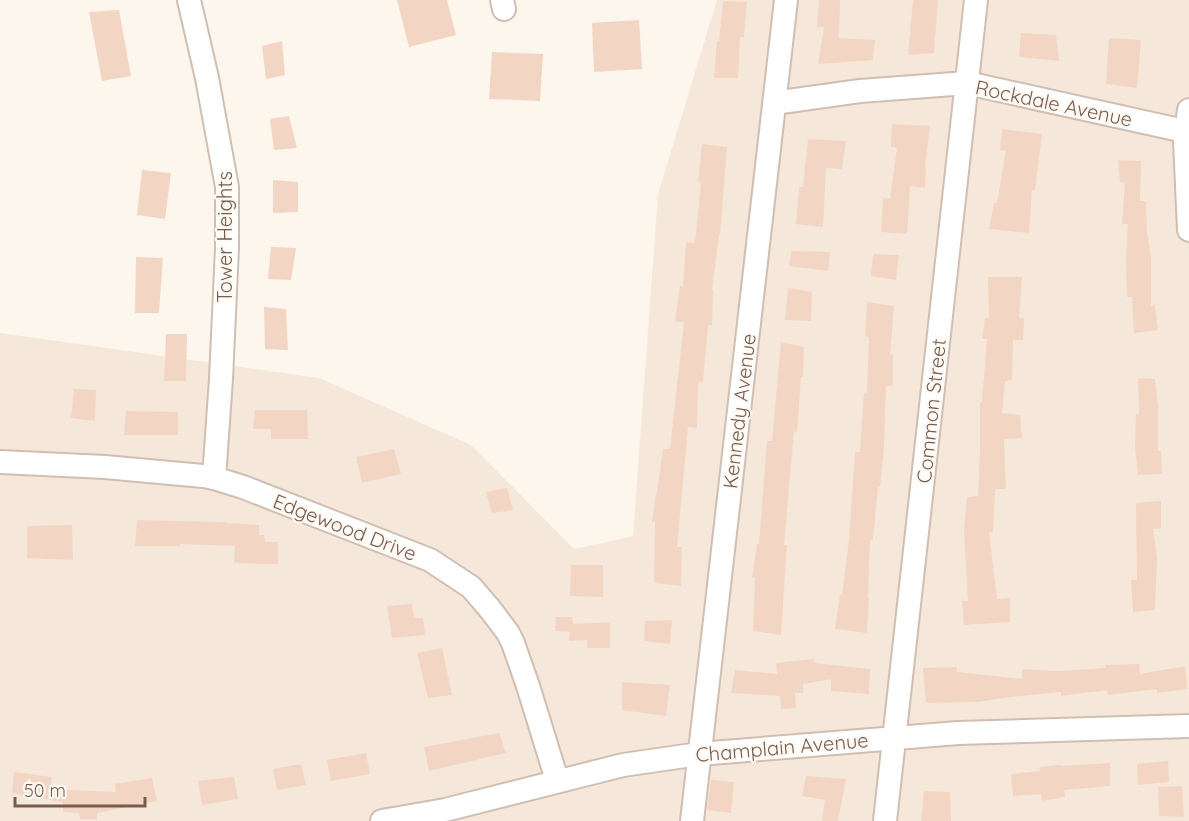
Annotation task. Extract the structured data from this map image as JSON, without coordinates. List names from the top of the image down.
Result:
{
  "streets": {
    "street": [
      "Rockdale Avenue",
      "Tower Heights",
      "Kennedy Avenue",
      "Common Street",
      "Edgewood Drive",
      "Champlain Avenue"
    ]
  },
  "crossings": [
    ["Rockdale Avenue", "Kennedy Avenue"],
    ["Rockdale Avenue", "Common Street"],
    ["Tower Heights", "Edgewood Drive"],
    ["Kennedy Avenue", "Champlain Avenue"],
    ["Common Street", "Champlain Avenue"],
    ["Edgewood Drive", "Champlain Avenue"]
  ],
  "scale_bar": "50 m"
}
